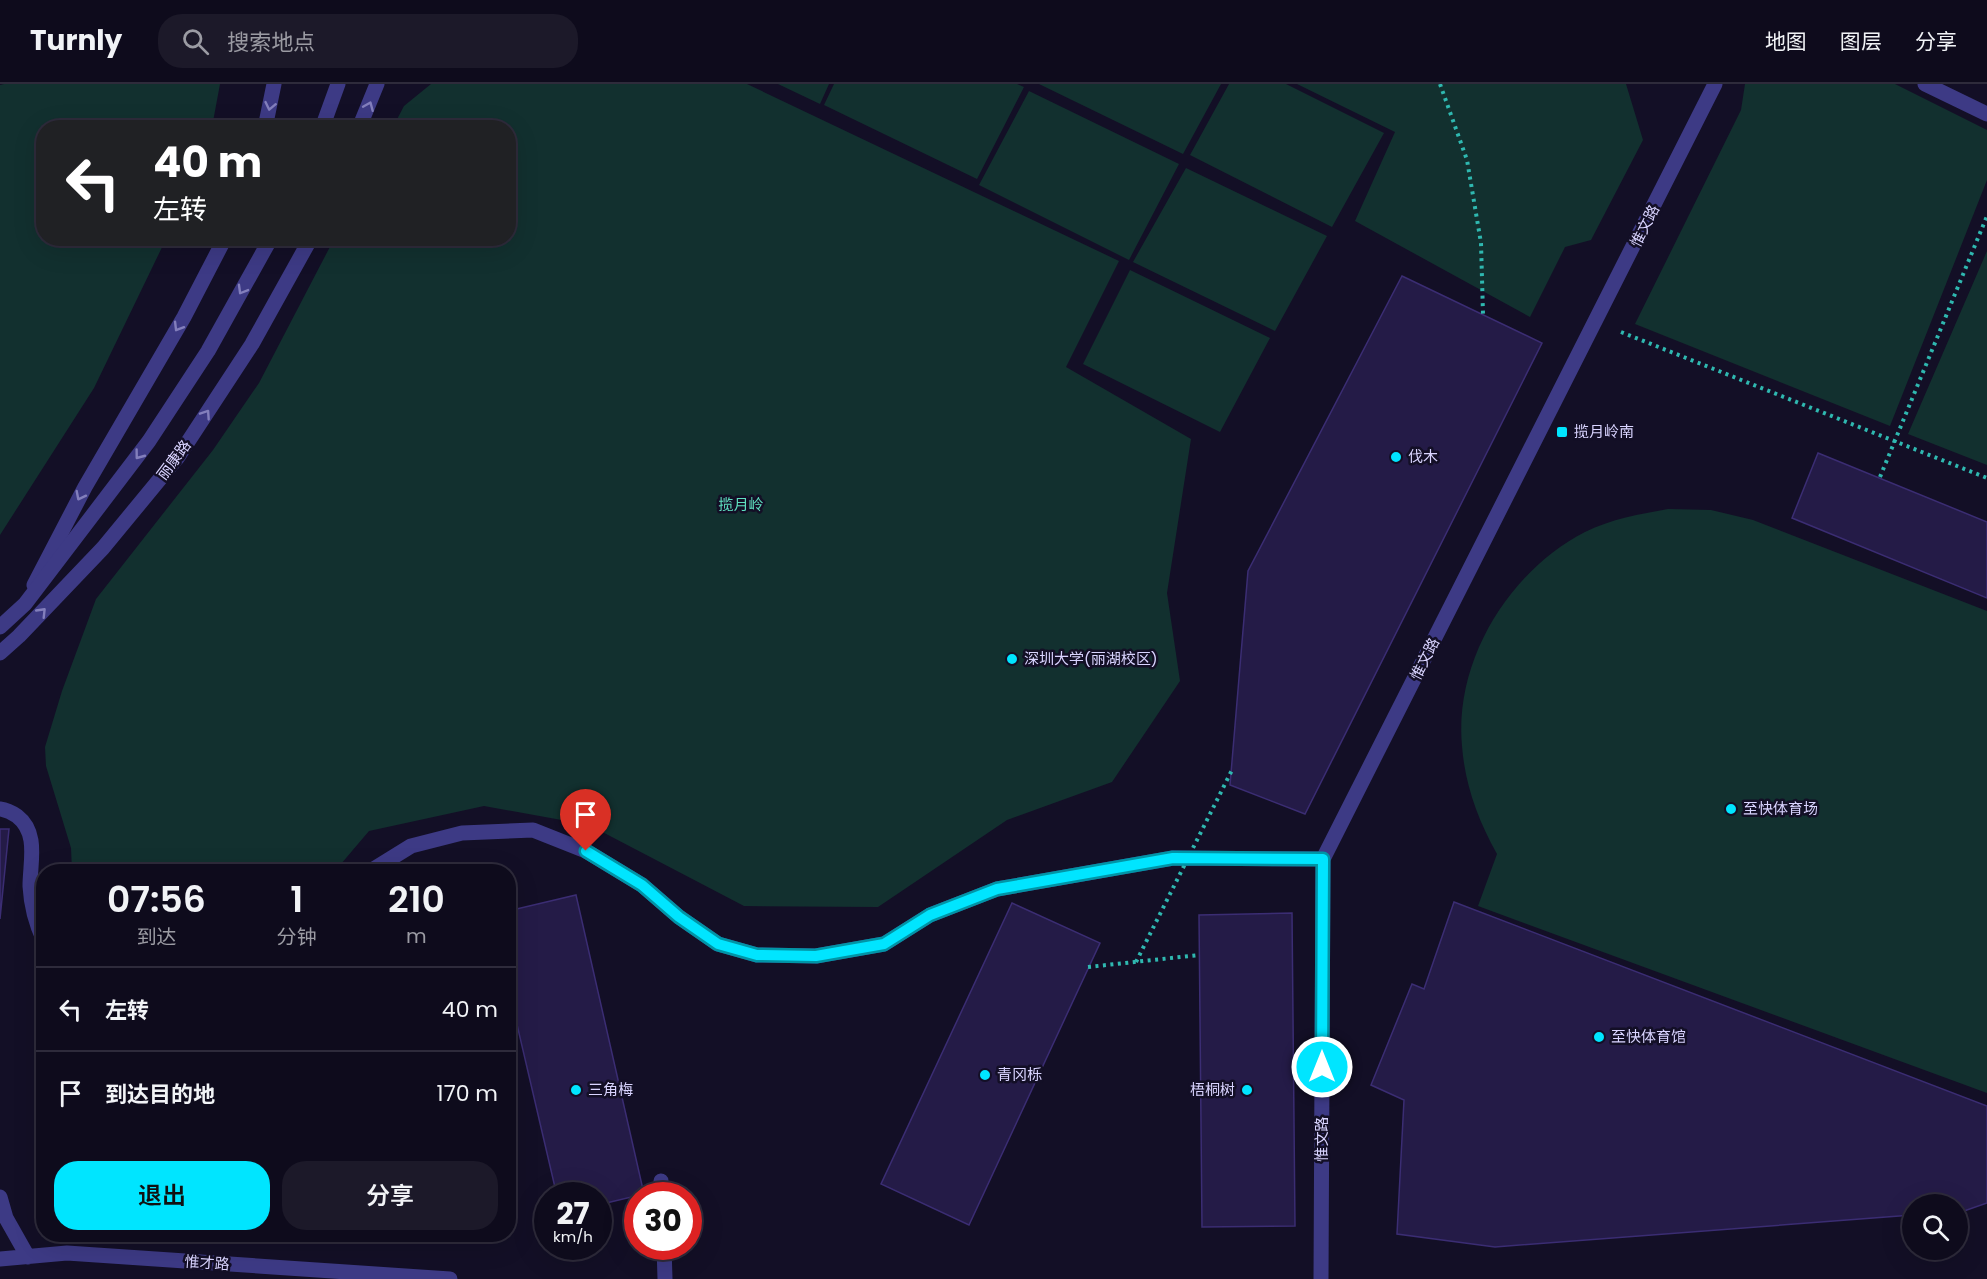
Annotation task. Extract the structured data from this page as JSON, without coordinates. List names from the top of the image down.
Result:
{
  "streets": {
    "street": ["惟文路", "丽康路", "惟才路"]
  },
  "parks": ["揽月岭"],
  "places": {
    "transit": ["揽月岭南"],
    "other": [
      "伐木",
      "深圳大学(丽湖校区)",
      "至快体育场",
      "至快体育馆",
      "青冈栎",
      "三角梅",
      "梧桐树"
    ]
  },
  "page": {
    "header": "Turnly",
    "search": "搜索地点",
    "nav": ["地图", "图层", "分享"],
    "turn": ["40 m", "左转"],
    "eta": [
      "07:56",
      "到达",
      "1",
      "分钟",
      "210",
      "m"
    ],
    "list": [
      {
        "name": "左转",
        "value": "40 m"
      },
      {
        "name": "到达目的地",
        "value": "170 m"
      }
    ],
    "buttons": ["退出", "分享"],
    "speed": "27 km/h",
    "limit": "30"
  }
}
